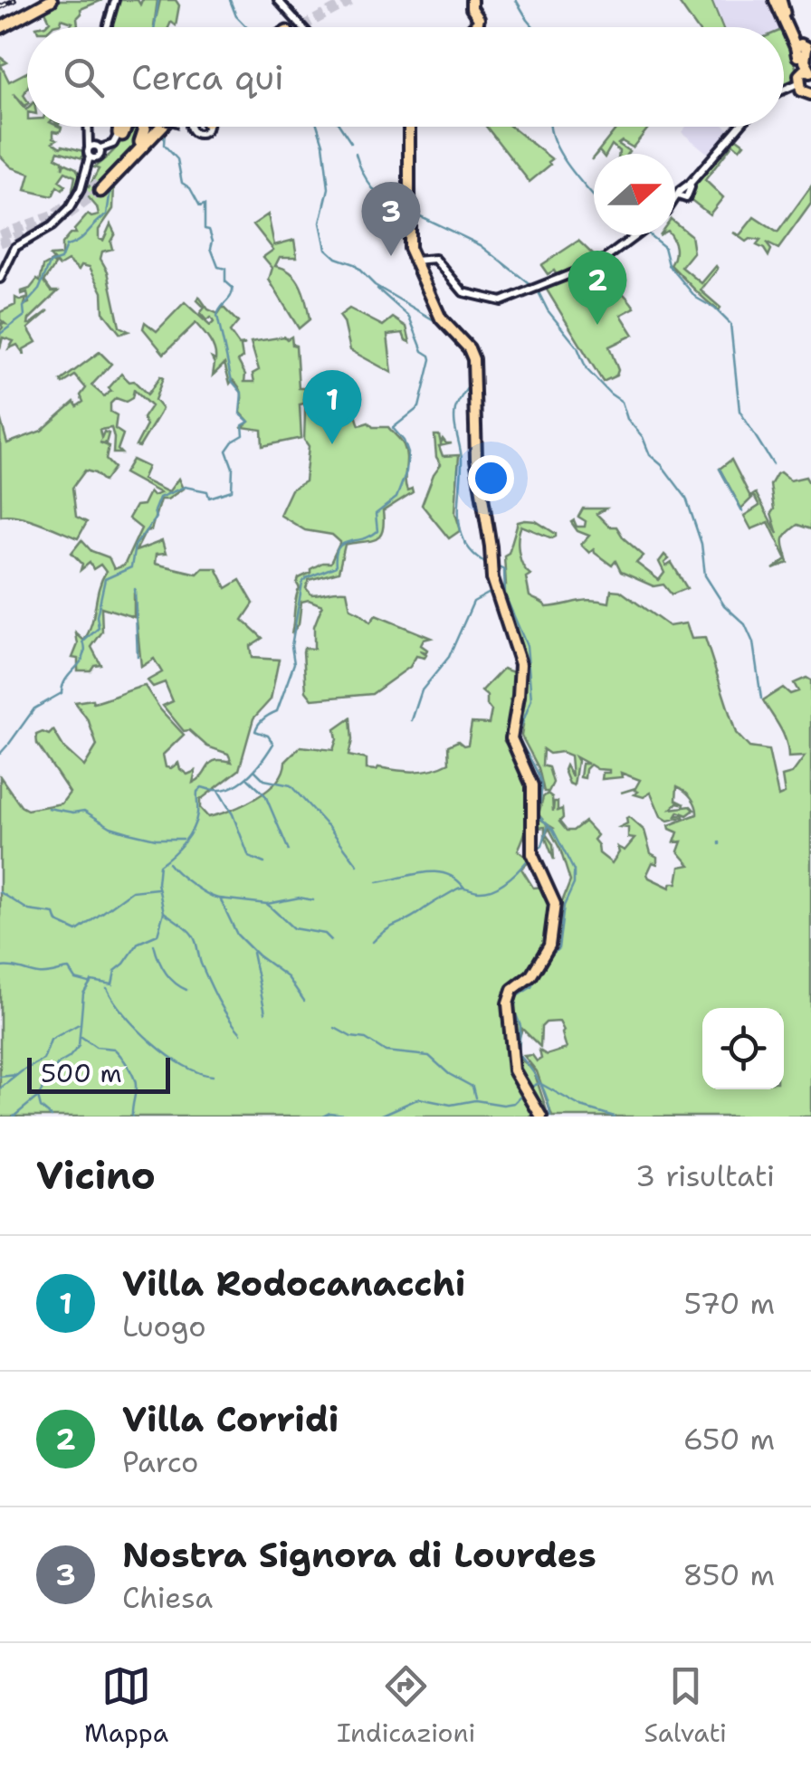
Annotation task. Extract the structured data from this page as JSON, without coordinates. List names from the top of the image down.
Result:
{
  "scale_bar": "500 m",
  "north": "right",
  "page": {
    "search": "Cerca qui",
    "pins": ["3", "2", "1"],
    "scale": "500 m",
    "heading": ["Vicino", "3 risultati"],
    "list": [
      {
        "mark": "1",
        "name": "Villa Rodocanacchi",
        "note": "Luogo",
        "value": "570 m"
      },
      {
        "mark": "2",
        "name": "Villa Corridi",
        "note": "Parco",
        "value": "650 m"
      },
      {
        "mark": "3",
        "name": "Nostra Signora di Lourdes",
        "note": "Chiesa",
        "value": "850 m"
      }
    ],
    "nav": ["Mappa", "Indicazioni", "Salvati"]
  }
}
